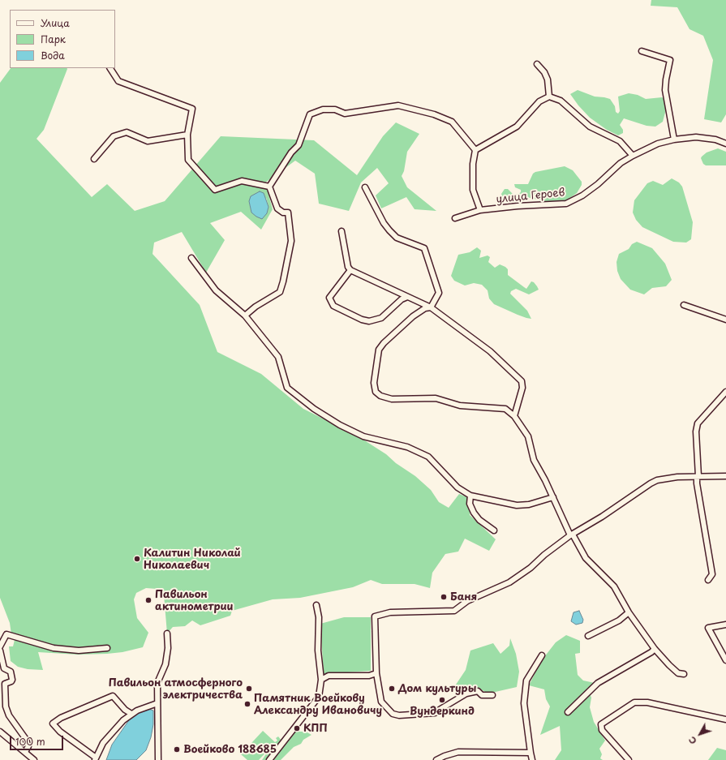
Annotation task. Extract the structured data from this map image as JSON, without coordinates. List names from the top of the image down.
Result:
{
  "streets": {
    "street": ["улица Героев"]
  },
  "places": [
    "Калитин Николай Николаевич",
    "Баня",
    "Павильон актинометрии",
    "Павильон атмосферного электричества",
    "Дом культуры",
    "Вундеркинд",
    "Памятник Воейкову Александру Ивановичу",
    "КПП",
    "Воейково 188685"
  ],
  "legend": ["Улица", "Парк", "Вода"],
  "scale_bar": "100 m",
  "north": "bottom left"
}
